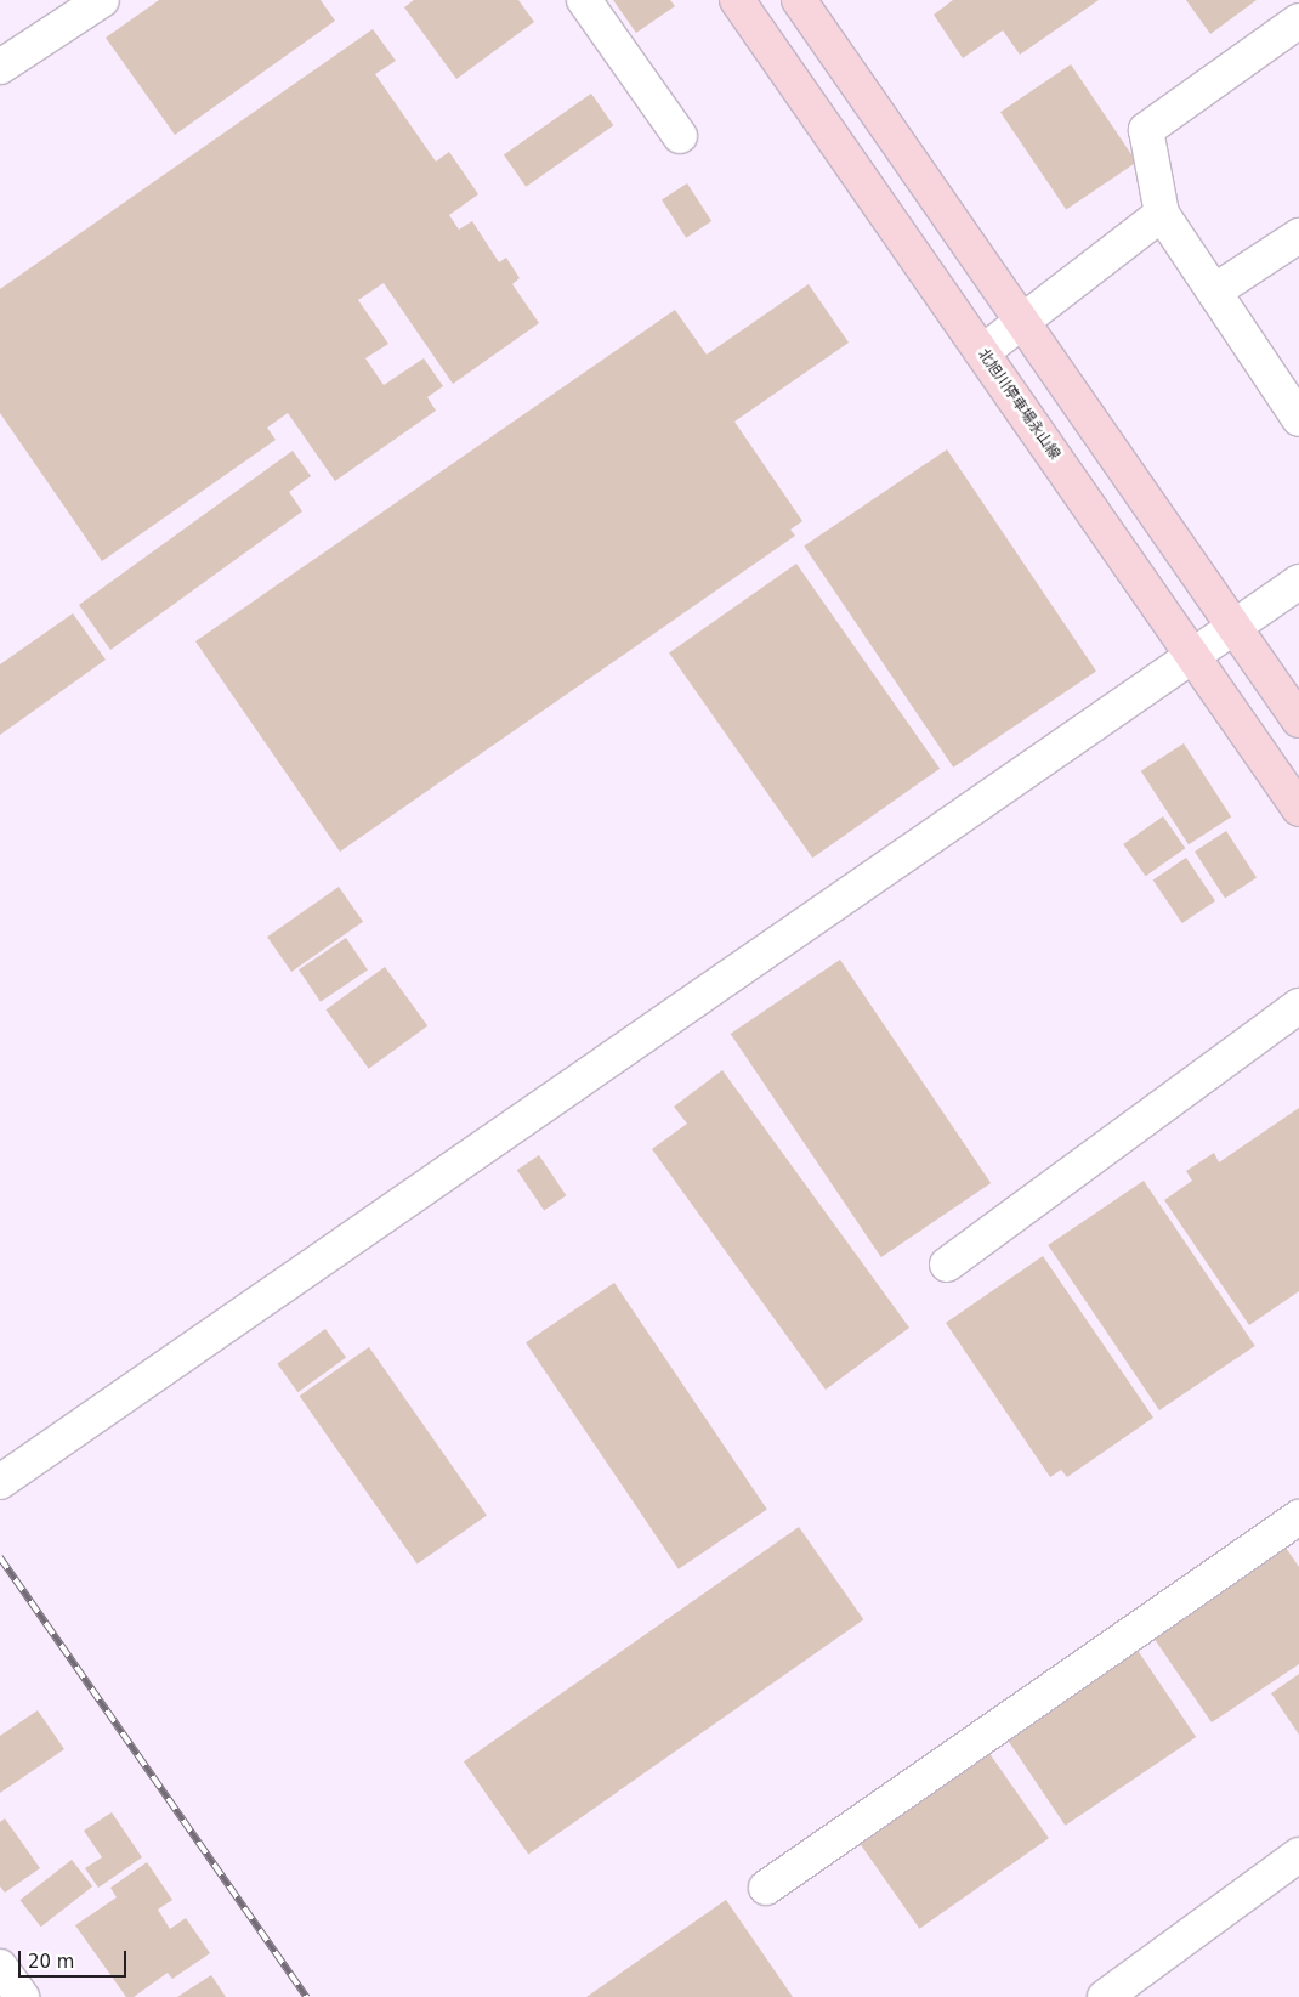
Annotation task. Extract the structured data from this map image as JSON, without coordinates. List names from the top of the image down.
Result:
{
  "streets": {
    "main road": ["北旭川停車場永山線"]
  },
  "scale_bar": "20 m"
}
